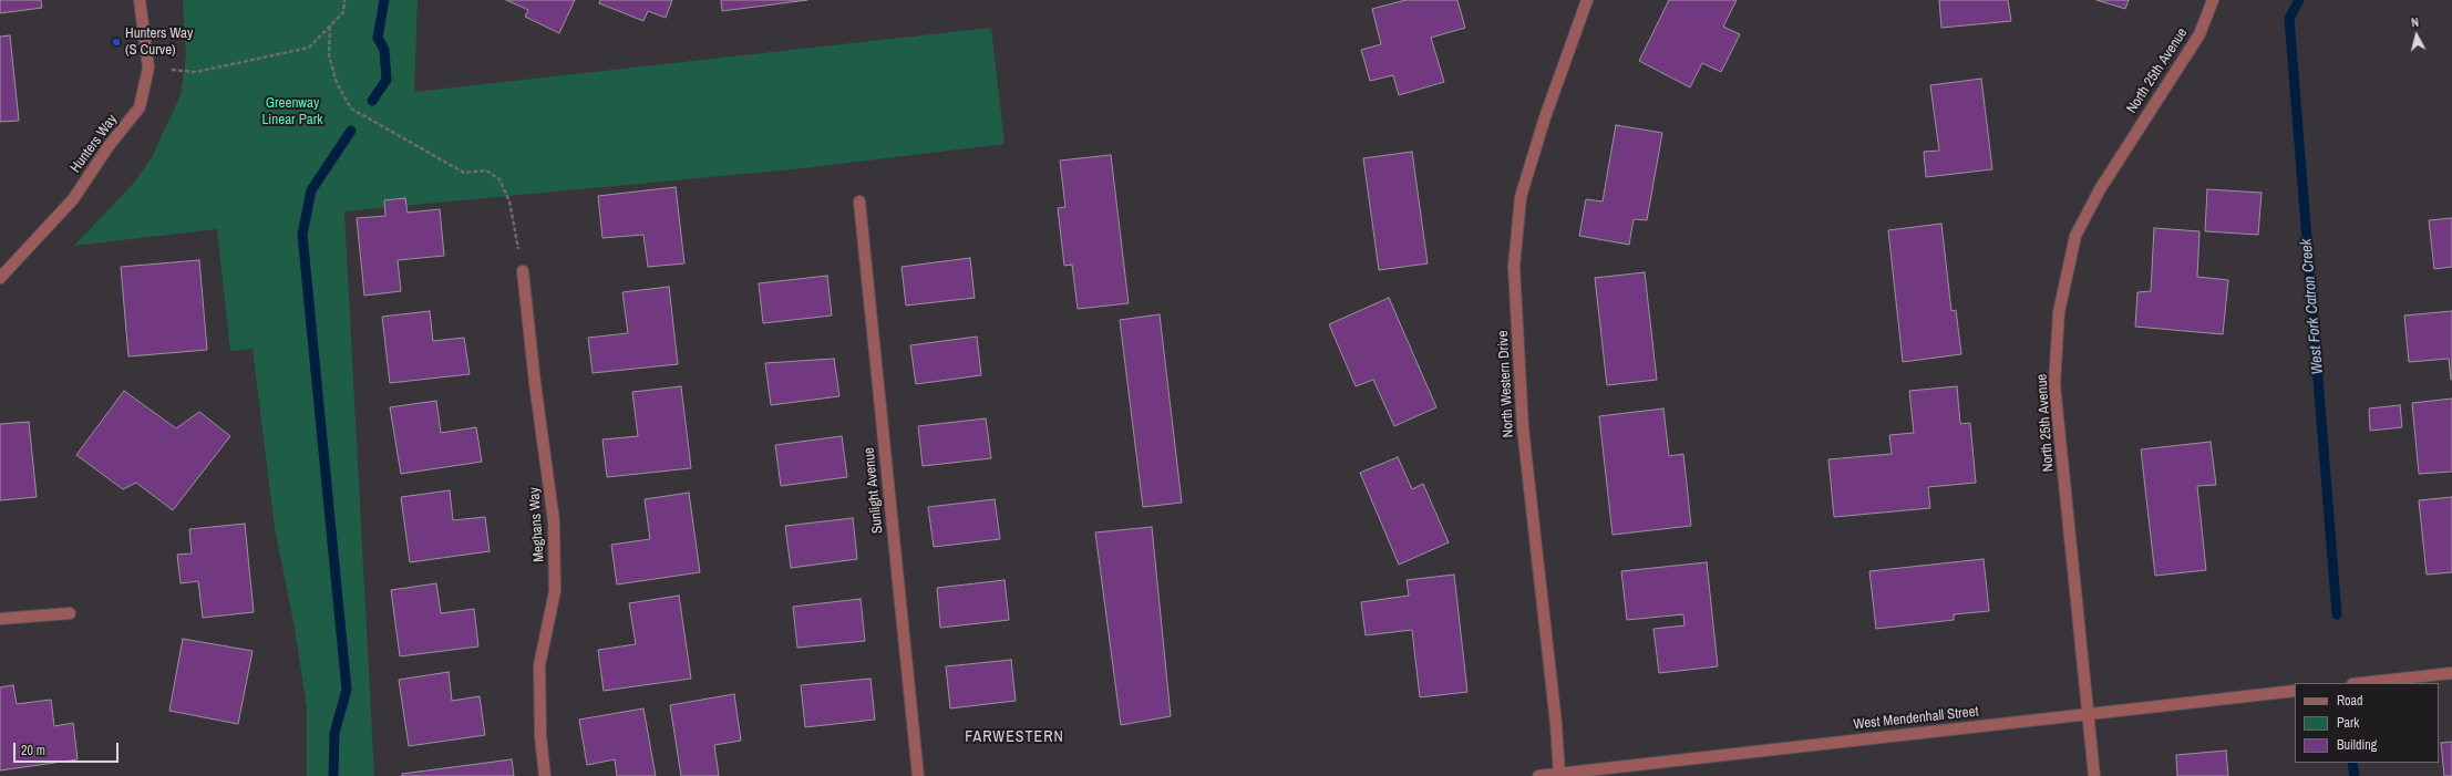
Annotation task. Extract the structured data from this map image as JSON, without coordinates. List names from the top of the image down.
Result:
{
  "streets": {
    "street": [
      "North 25th Avenue",
      "Hunters Way",
      "North Western Drive",
      "Sunlight Avenue",
      "Meghans Way",
      "West Mendenhall Street"
    ]
  },
  "crossings": [
    ["North 25th Avenue", "West Mendenhall Street"],
    ["North Western Drive", "West Mendenhall Street"]
  ],
  "districts": ["FARWESTERN"],
  "water": ["West Fork Catron Creek"],
  "parks": ["Greenway Linear Park"],
  "places": ["Hunters Way (S Curve)"],
  "legend": ["Road", "Park", "Building"],
  "scale_bar": "20 m",
  "north": "top"
}
